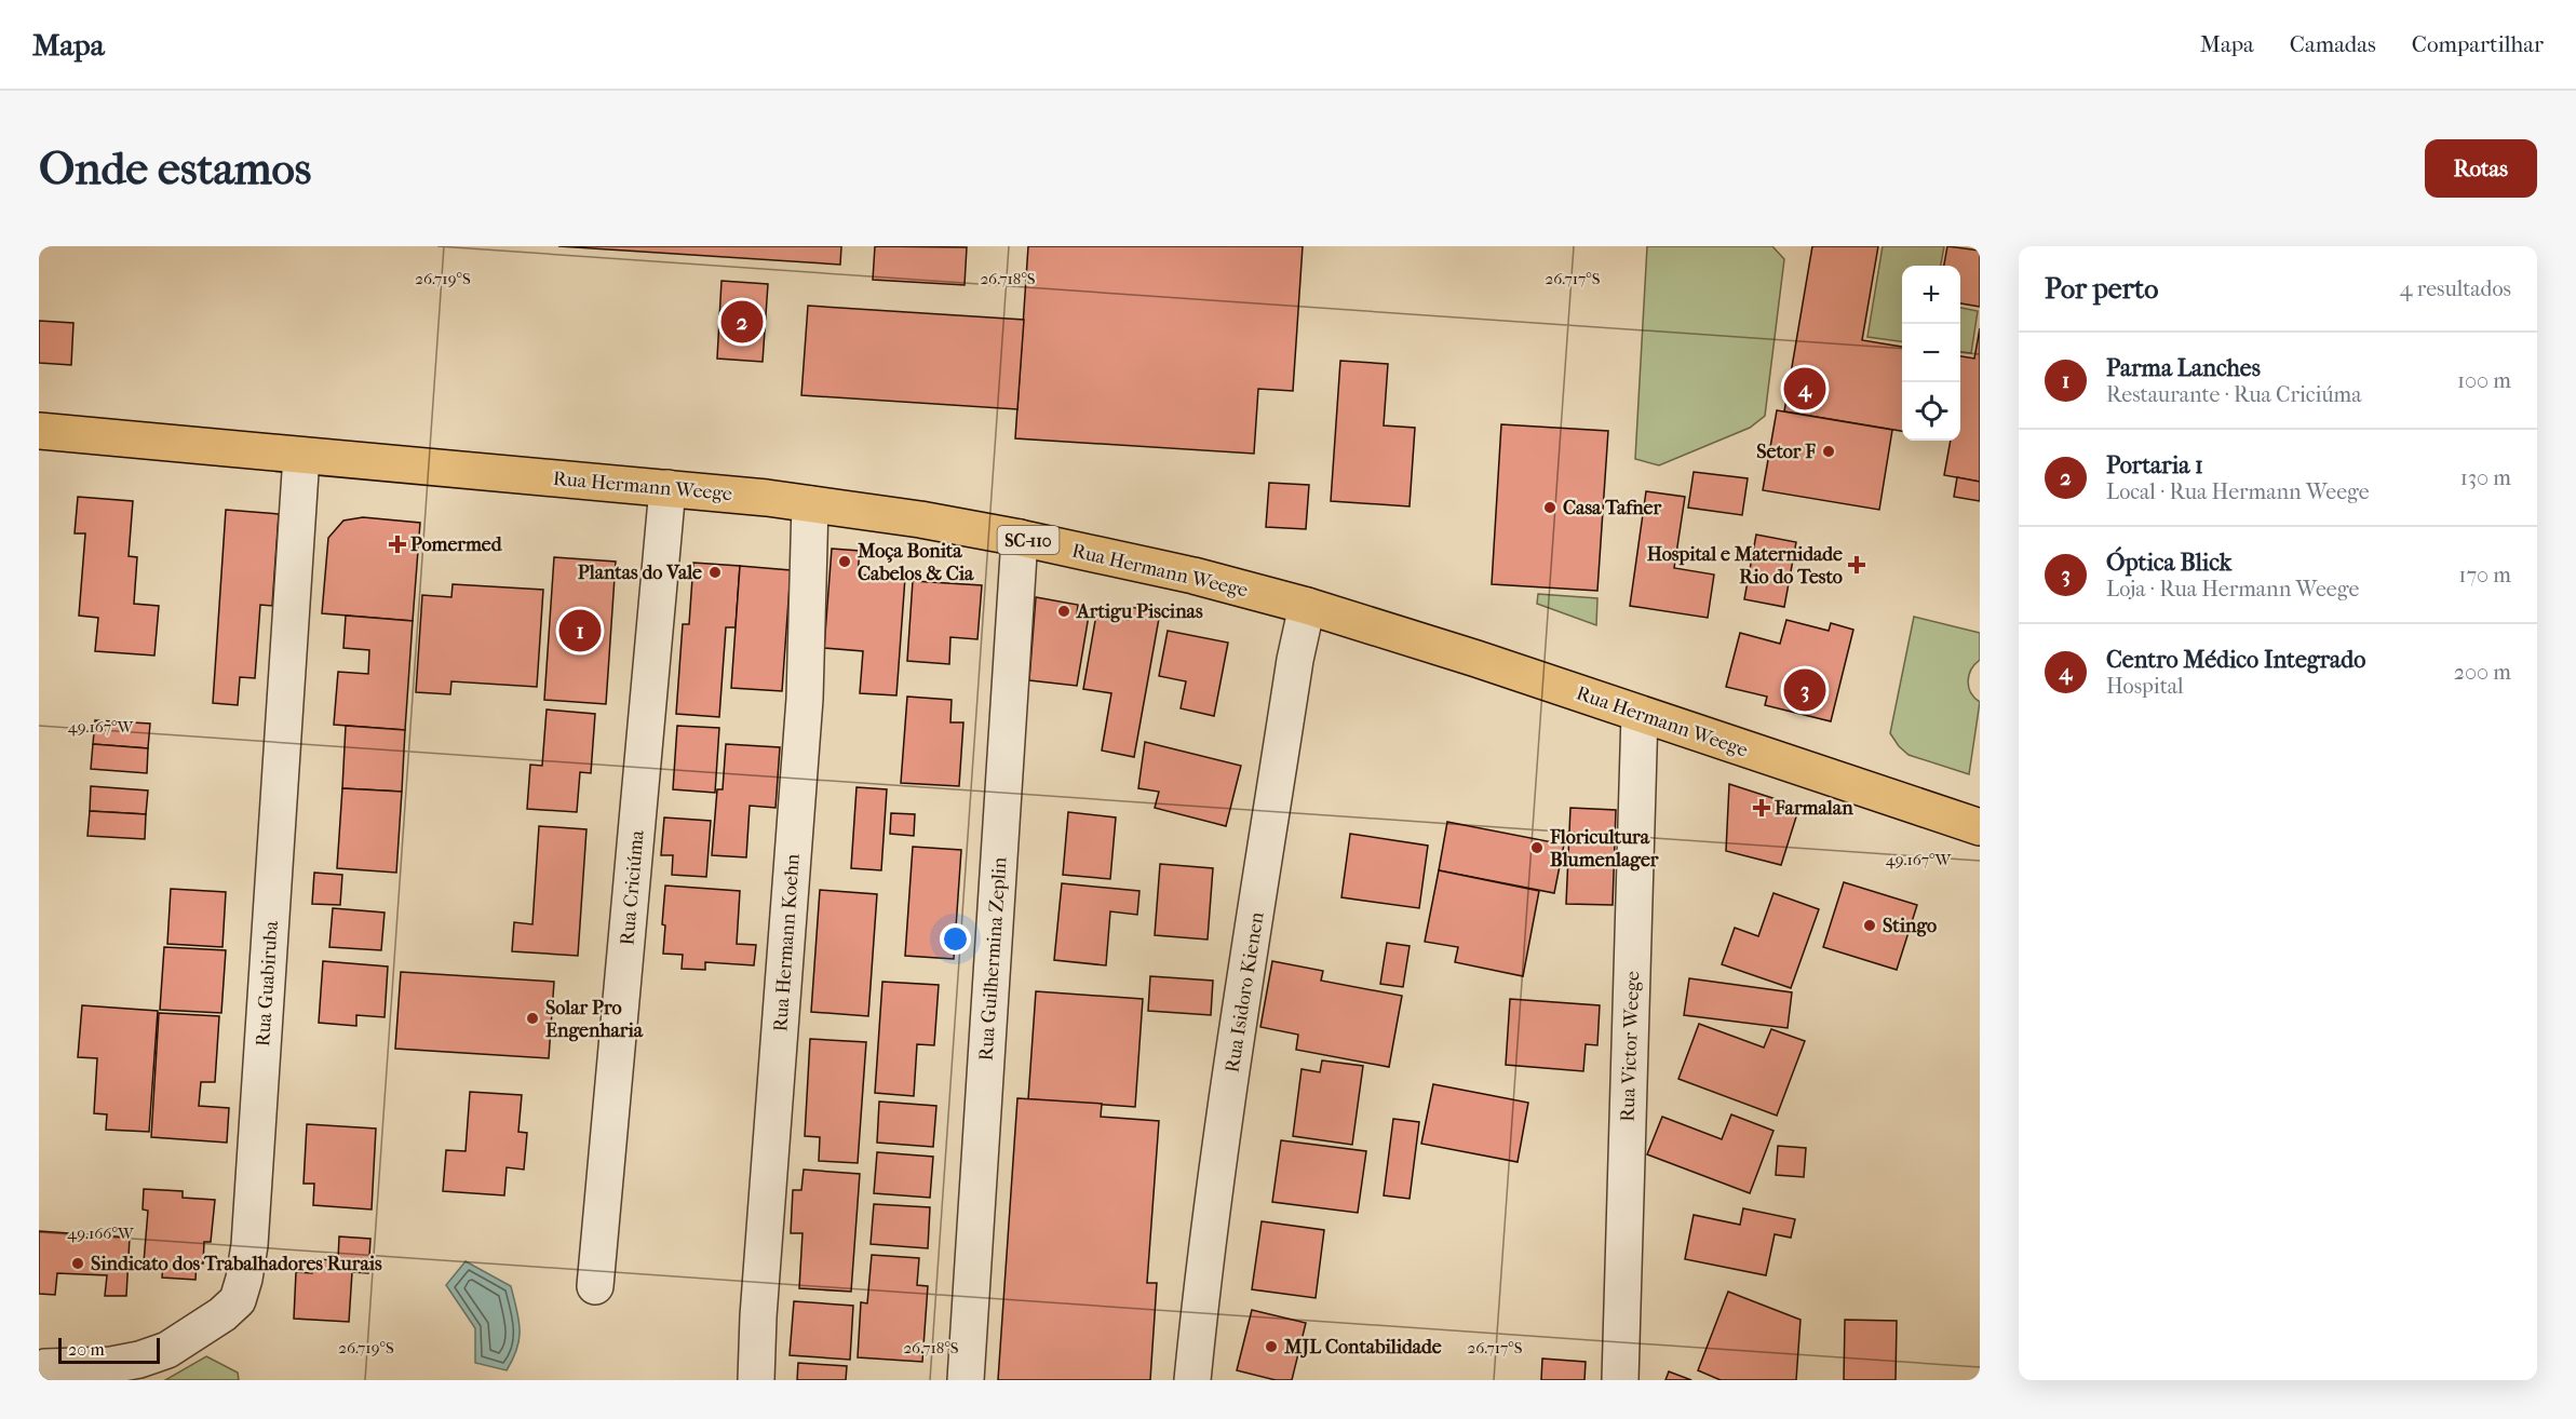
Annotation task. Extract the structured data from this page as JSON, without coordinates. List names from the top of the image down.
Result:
{
  "streets": {
    "main road": ["Rua Hermann Weege", "SC-110"],
    "street": [
      "Rua Criciúma",
      "Rua Hermann Koehn",
      "Rua Guilhermina Zeplin",
      "Rua Guabiruba",
      "Rua Isidoro Kienen",
      "Rua Victor Weege"
    ]
  },
  "crossings": [
    ["Rua Hermann Weege", "Rua Criciúma"],
    ["Rua Hermann Weege", "Rua Hermann Koehn"],
    ["Rua Hermann Weege", "Rua Guilhermina Zeplin"],
    ["Rua Hermann Weege", "Rua Guabiruba"],
    ["Rua Hermann Weege", "Rua Isidoro Kienen"],
    ["Rua Hermann Weege", "Rua Victor Weege"]
  ],
  "places": {
    "other": [
      "Setor F",
      "Casa Tafner",
      "Moça Bonita Cabelos & Cia",
      "Plantas do Vale",
      "Artigu Piscinas",
      "Floricultura Blumenlager",
      "Stingo",
      "Solar Pro Engenharia",
      "Sindicato dos Trabalhadores Rurais",
      "MJL Contabilidade"
    ],
    "health": ["Pomermed", "Hospital e Maternidade Rio do Testo", "Farmalan"]
  },
  "scale_bar": "20 m",
  "page": {
    "header": "Mapa",
    "nav": ["Mapa", "Camadas", "Compartilhar"],
    "buttons": "Rotas",
    "title": "Onde estamos",
    "heading": ["Por perto", "4 resultados"],
    "map_buttons": ["+", "−"],
    "pins": [
      "2",
      "4",
      "1",
      "3"
    ],
    "list": [
      {
        "mark": "1",
        "name": "Parma Lanches",
        "note": "Restaurante · Rua Criciúma",
        "value": "100 m"
      },
      {
        "mark": "2",
        "name": "Portaria 1",
        "note": "Local · Rua Hermann Weege",
        "value": "130 m"
      },
      {
        "mark": "3",
        "name": "Óptica Blick",
        "note": "Loja · Rua Hermann Weege",
        "value": "170 m"
      },
      {
        "mark": "4",
        "name": "Centro Médico Integrado",
        "note": "Hospital",
        "value": "200 m"
      }
    ],
    "scale": "20 m"
  },
  "coordinates": [
    "26.719°S",
    "26.718°S",
    "26.717°S",
    "49.167°W",
    "49.166°W"
  ]
}
